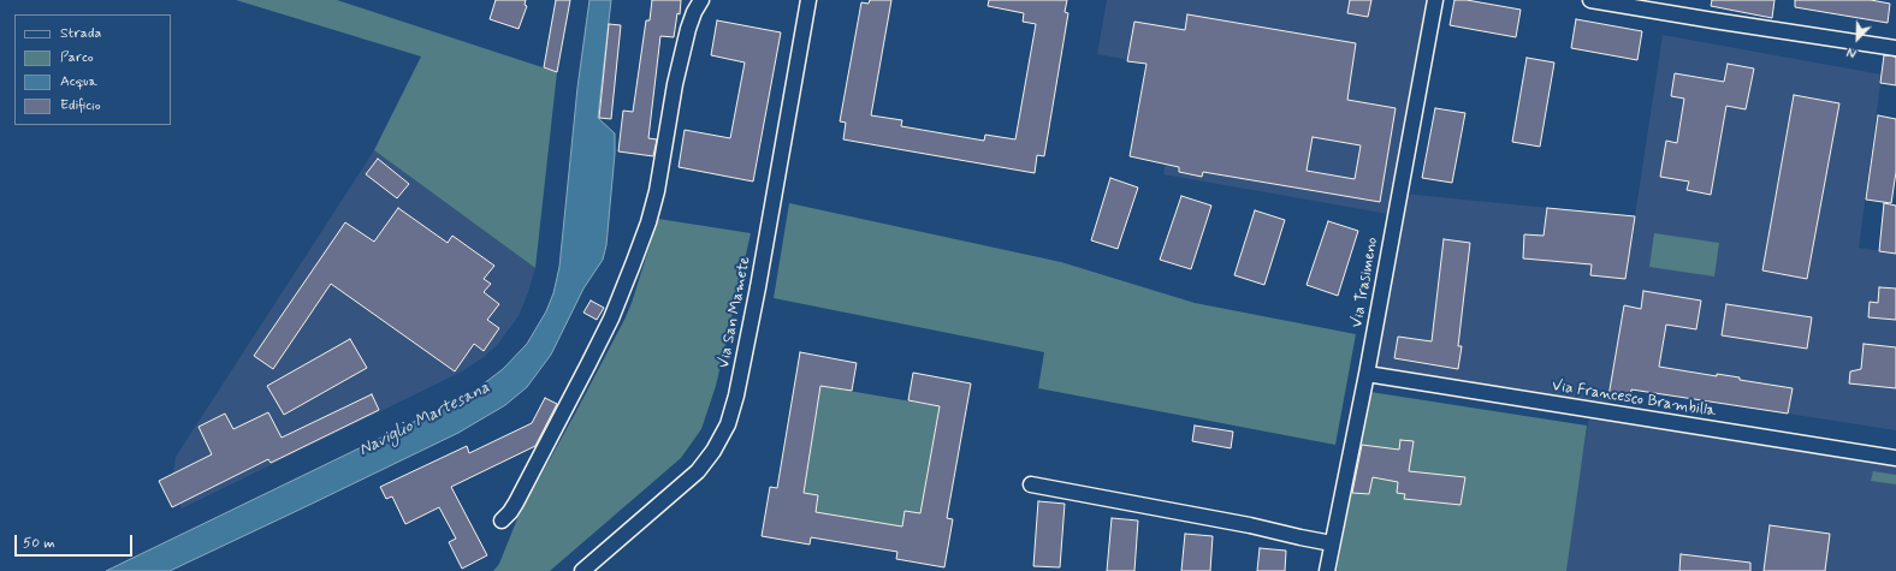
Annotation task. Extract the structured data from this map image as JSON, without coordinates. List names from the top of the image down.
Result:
{
  "streets": {
    "street": ["Via Trasimeno", "Via San Mamete", "Via Francesco Brambilla"]
  },
  "crossings": [
    ["Via Trasimeno", "Via Francesco Brambilla"]
  ],
  "water": ["Naviglio Martesana"],
  "legend": [
    "Strada",
    "Parco",
    "Acqua",
    "Edificio"
  ],
  "scale_bar": "50 m",
  "north": "bottom left"
}
